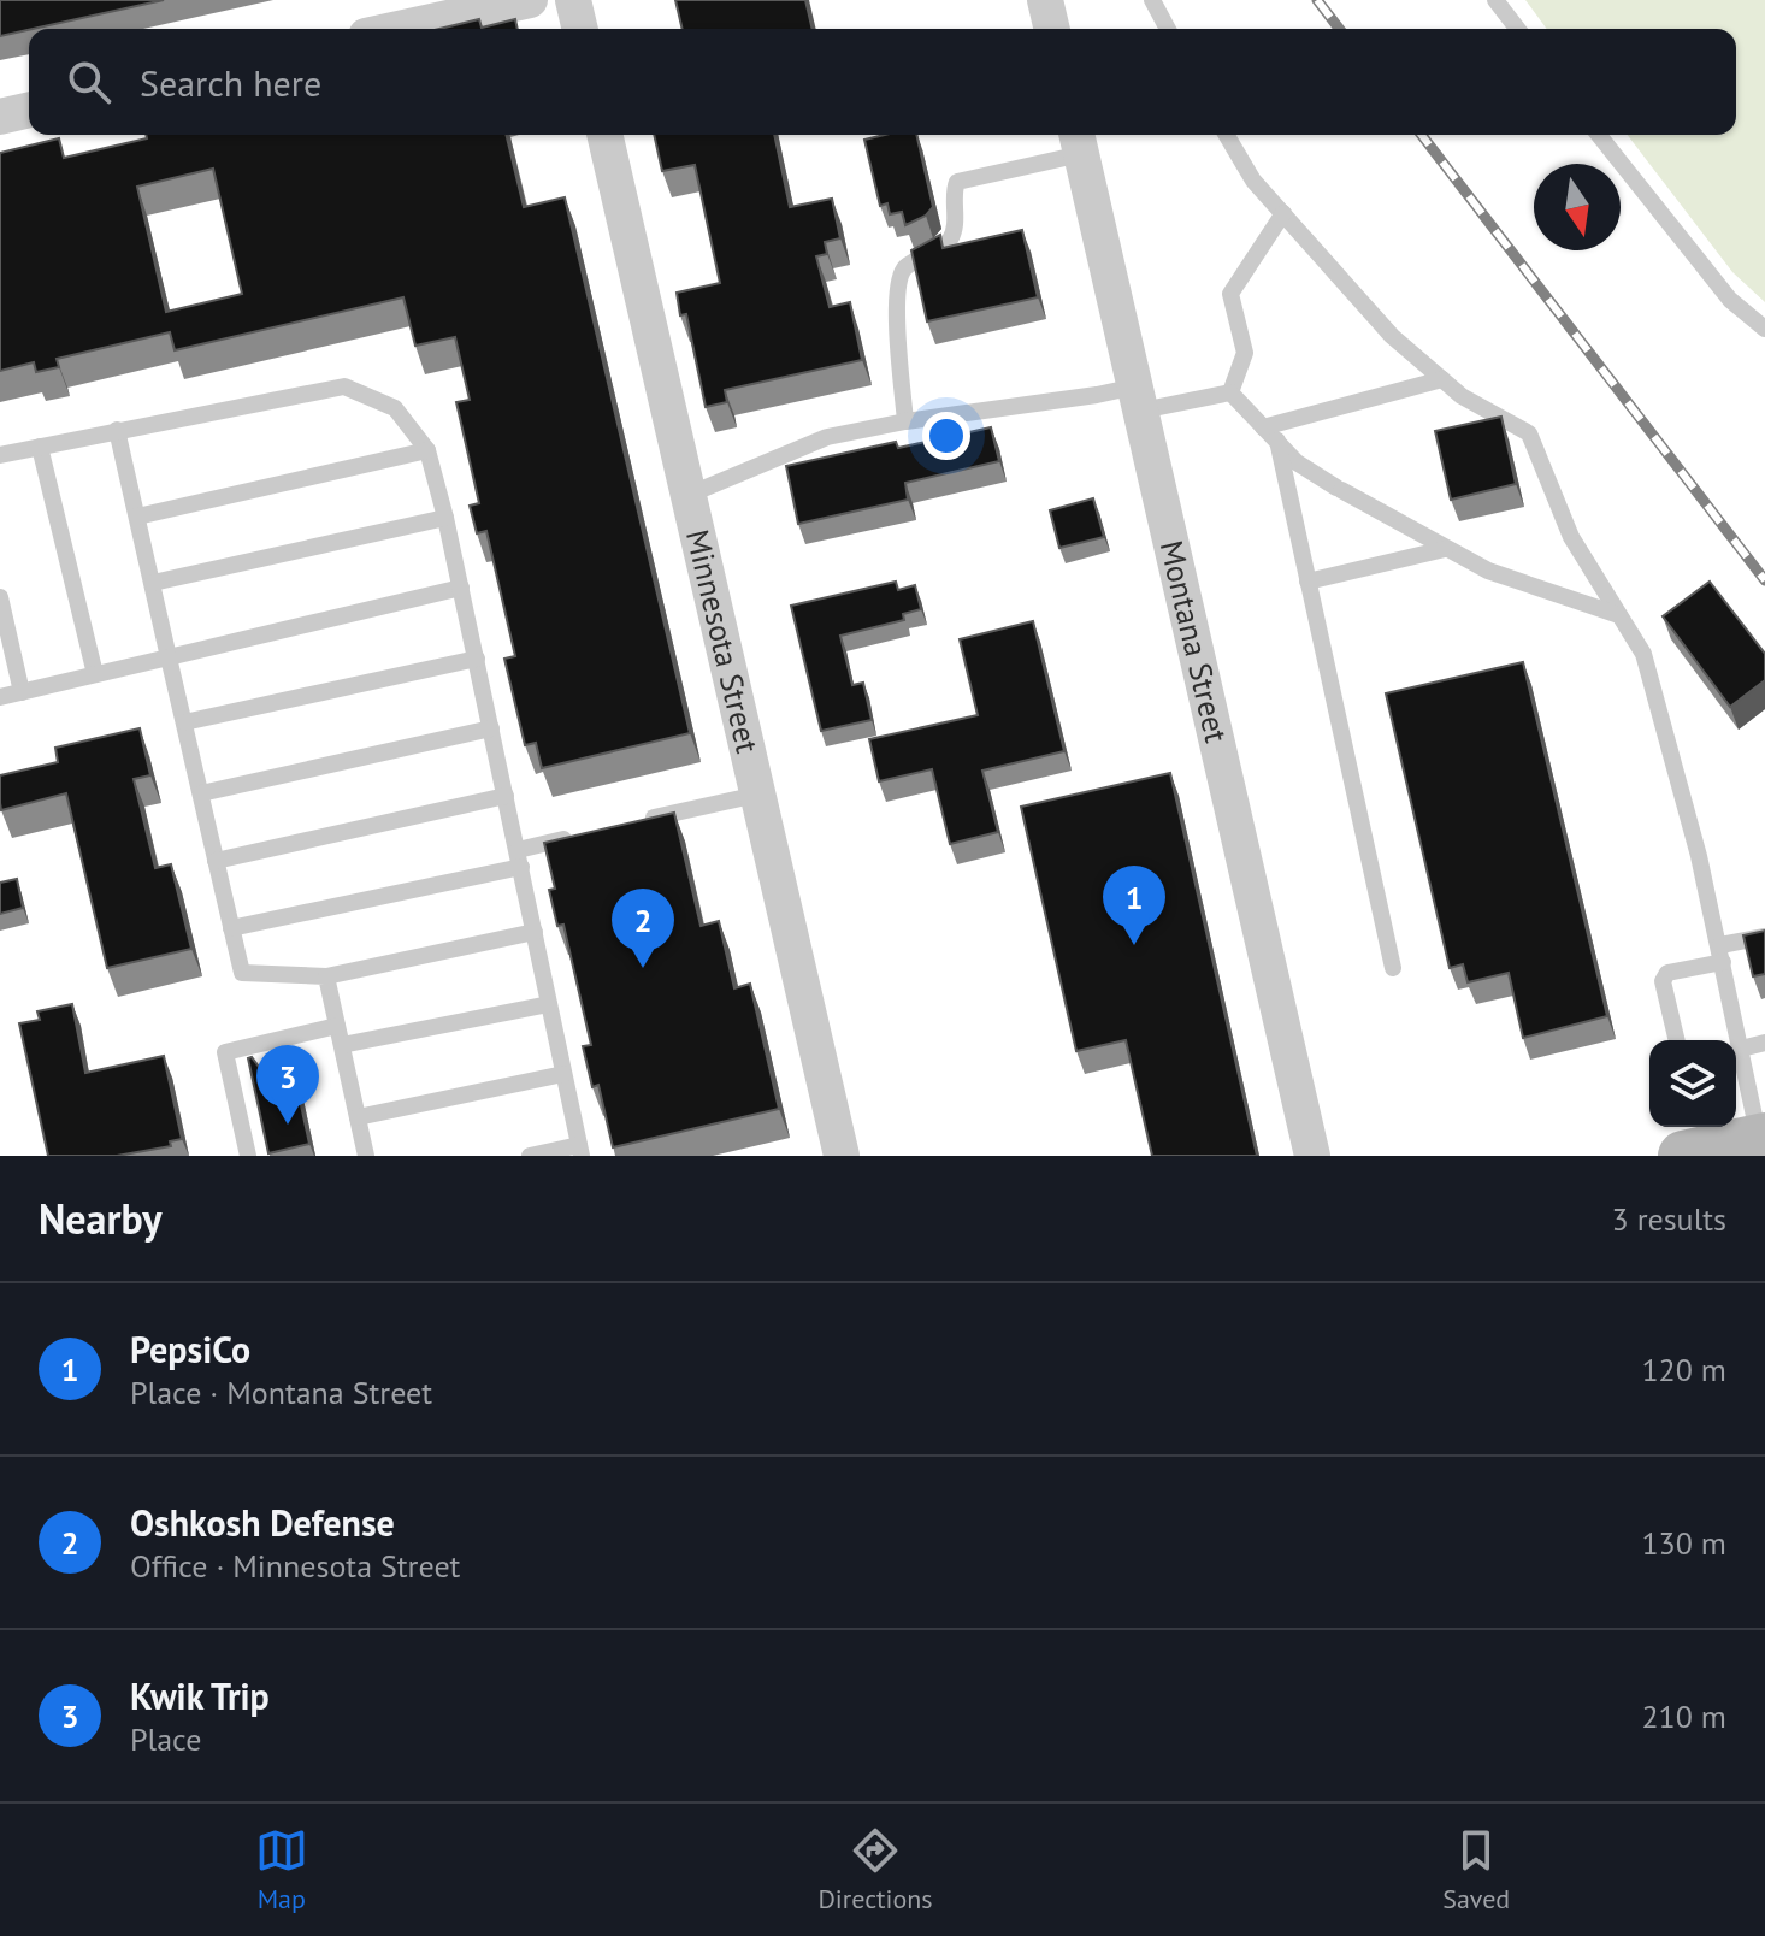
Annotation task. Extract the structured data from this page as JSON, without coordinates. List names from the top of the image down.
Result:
{
  "streets": {
    "street": ["Minnesota Street", "Montana Street"]
  },
  "north": "bottom",
  "page": {
    "search": "Search here",
    "pins": ["1", "2", "3"],
    "heading": ["Nearby", "3 results"],
    "list": [
      {
        "mark": "1",
        "name": "PepsiCo",
        "note": "Place · Montana Street",
        "value": "120 m"
      },
      {
        "mark": "2",
        "name": "Oshkosh Defense",
        "note": "Office · Minnesota Street",
        "value": "130 m"
      },
      {
        "mark": "3",
        "name": "Kwik Trip",
        "note": "Place",
        "value": "210 m"
      }
    ],
    "nav": ["Map", "Directions", "Saved"]
  }
}
